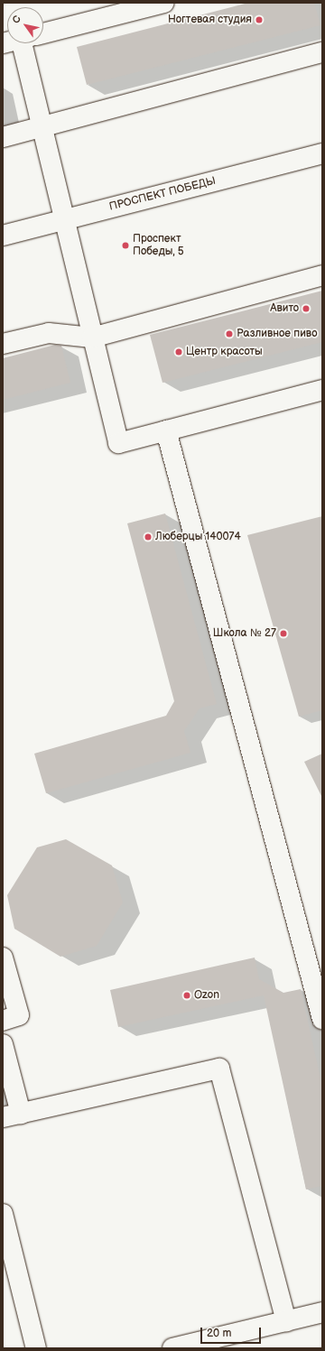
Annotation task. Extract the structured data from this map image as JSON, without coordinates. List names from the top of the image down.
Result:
{
  "streets": {
    "street": ["ПРОСПЕКТ ПОБЕДЫ"]
  },
  "places": [
    "Ногтевая студия",
    "Проспект Победы, 5",
    "Авито",
    "Разливное пиво",
    "Центр красоты",
    "Люберцы 140074",
    "Школа № 27",
    "Ozon"
  ],
  "scale_bar": "20 m",
  "north": "top left"
}
